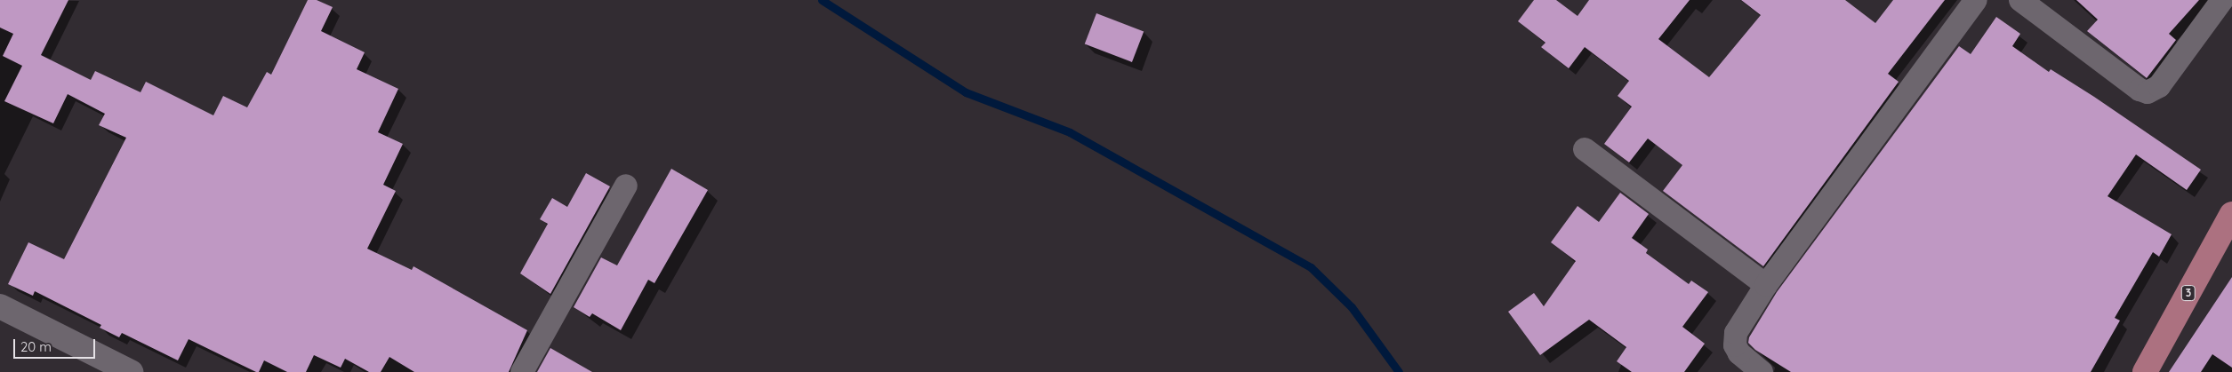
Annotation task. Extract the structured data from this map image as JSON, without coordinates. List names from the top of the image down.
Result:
{
  "streets": {
    "highway": ["3"]
  },
  "scale_bar": "20 m"
}
